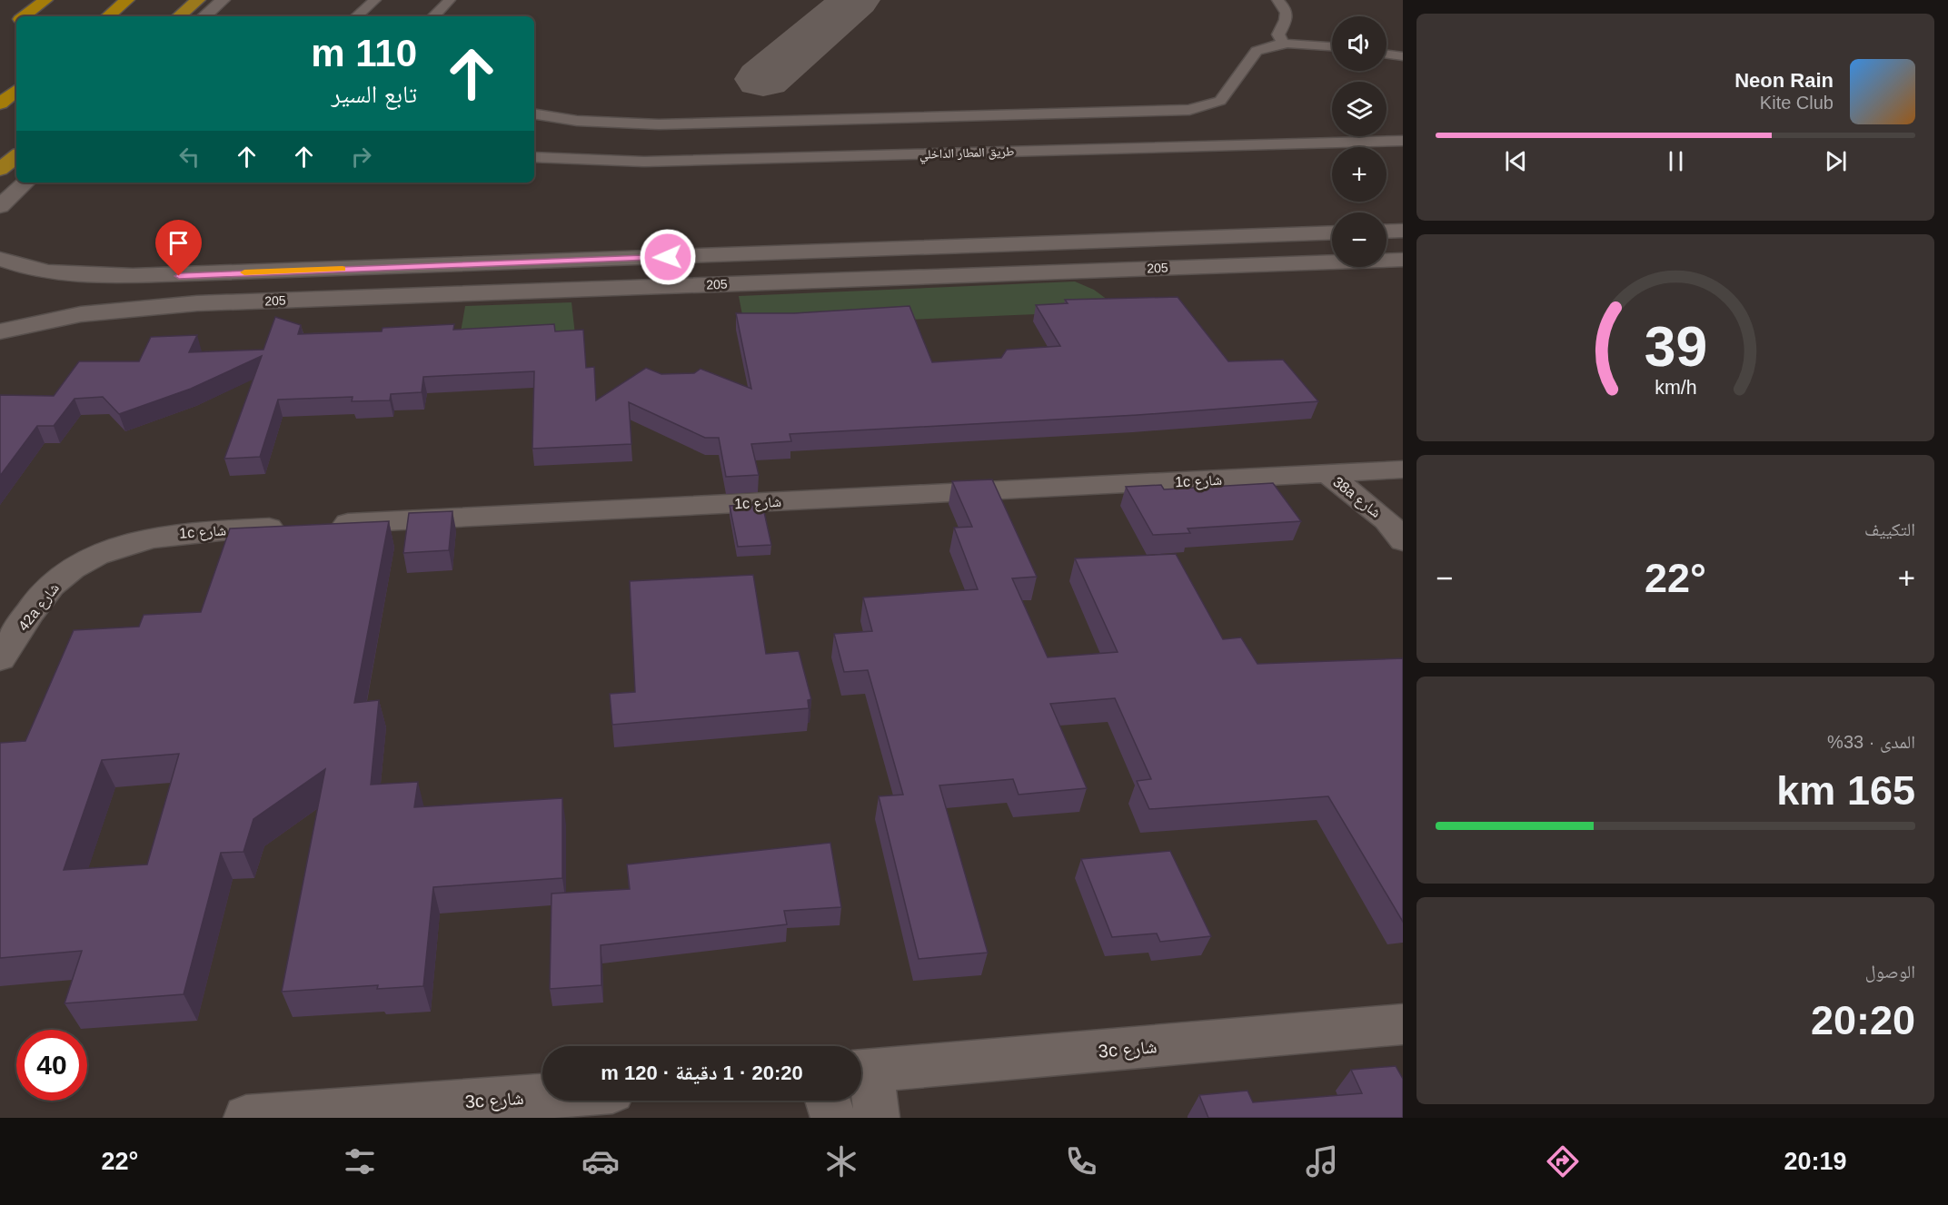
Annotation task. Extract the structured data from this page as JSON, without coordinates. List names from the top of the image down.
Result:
{
  "streets": {
    "street": [
      "205",
      "1c شارع",
      "38a شارع",
      "42a شارع",
      "3c شارع"
    ],
    "lane": ["طريق المطار الداخلي"]
  },
  "crossings": [
    ["1c شارع", "38a شارع"],
    ["1c شارع", "42a شارع"]
  ],
  "page": {
    "map_buttons": ["+", "−"],
    "turn": ["110 m", "تابع السير"],
    "song": ["Neon Rain", "Kite Club"],
    "tile": [
      "التكييف",
      ["المدى · 33%", "165 km"],
      ["الوصول", "20:20"]
    ],
    "heat": ["−", "22°", "+"],
    "limit": "40",
    "trip": "20:20 · 1 دقيقة · 120 m",
    "tabs": ["20:19", "22°"],
    "gauge": ["39", "km/h"]
  }
}
